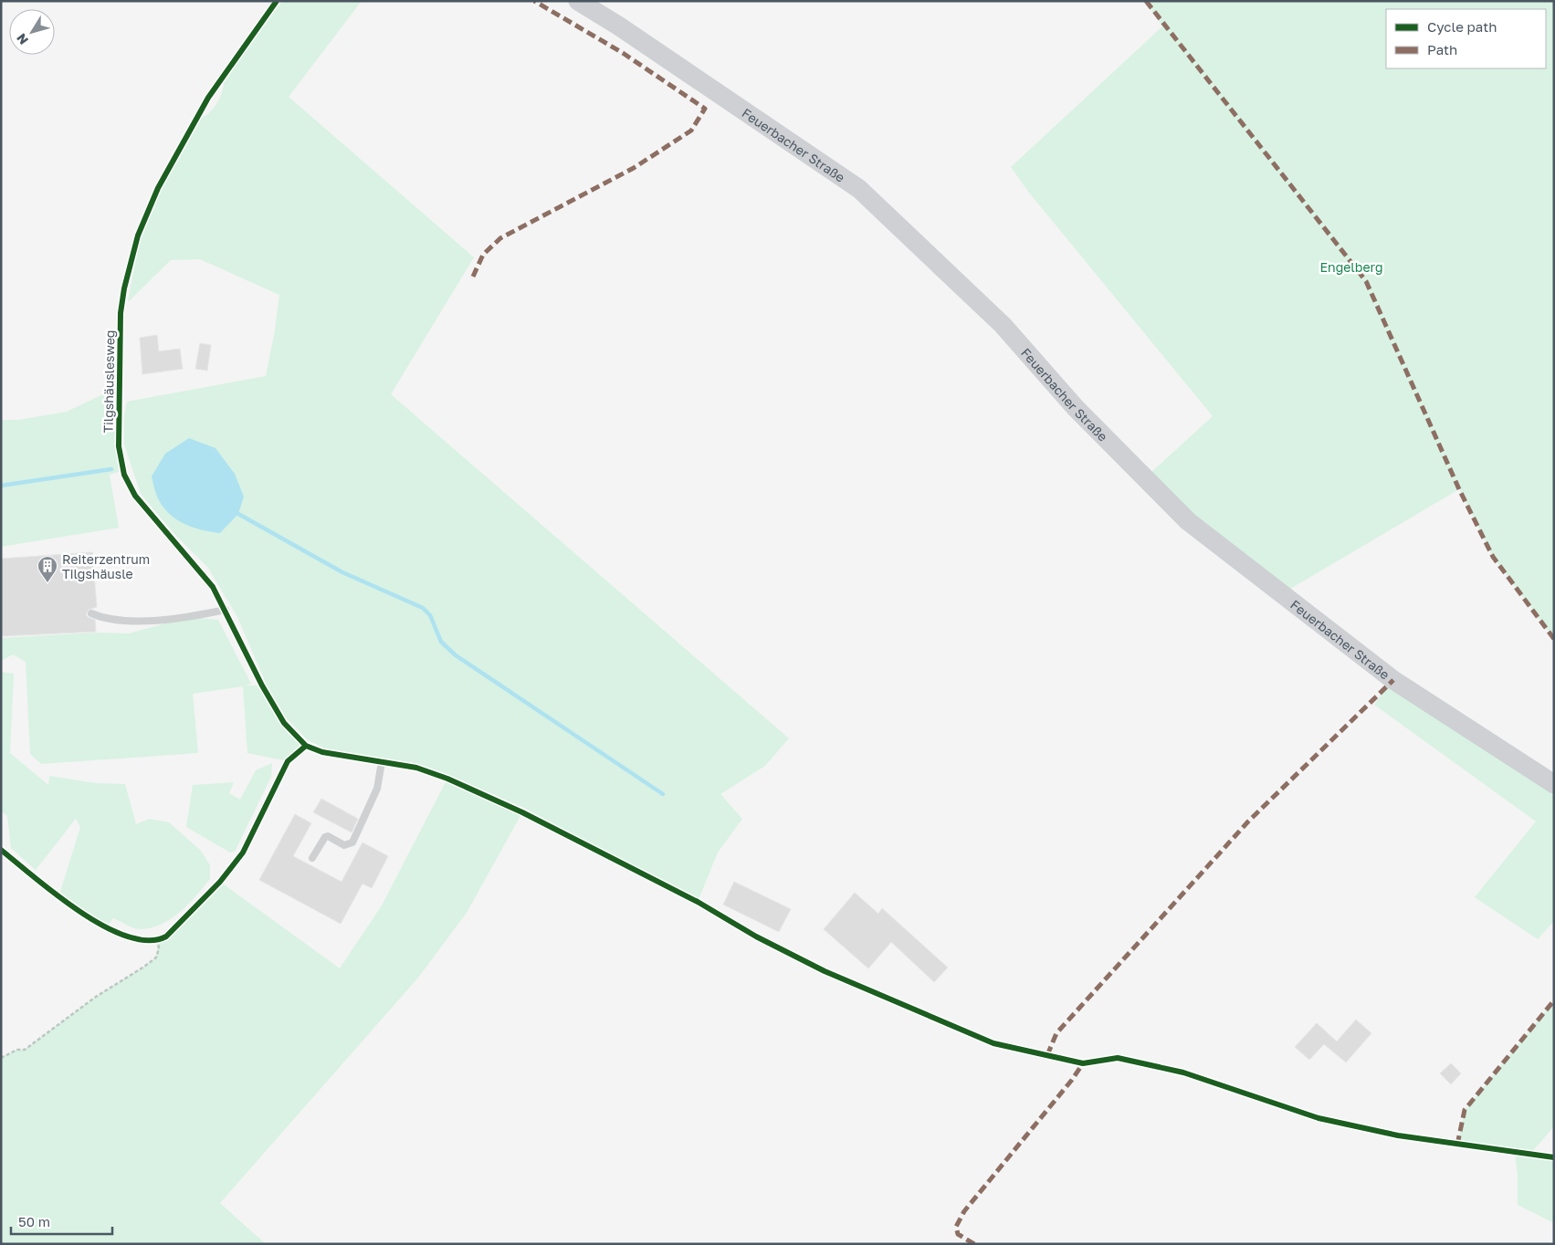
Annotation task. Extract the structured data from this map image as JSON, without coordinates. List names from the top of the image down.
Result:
{
  "streets": {
    "main road": ["Feuerbacher Straße"],
    "lane": ["Tilgshäuslesweg"]
  },
  "parks": ["Engelberg"],
  "places": {
    "building": ["Reiterzentrum Tilgshäusle"]
  },
  "legend": ["Cycle path", "Path"],
  "scale_bar": "50 m",
  "north": "bottom left"
}
